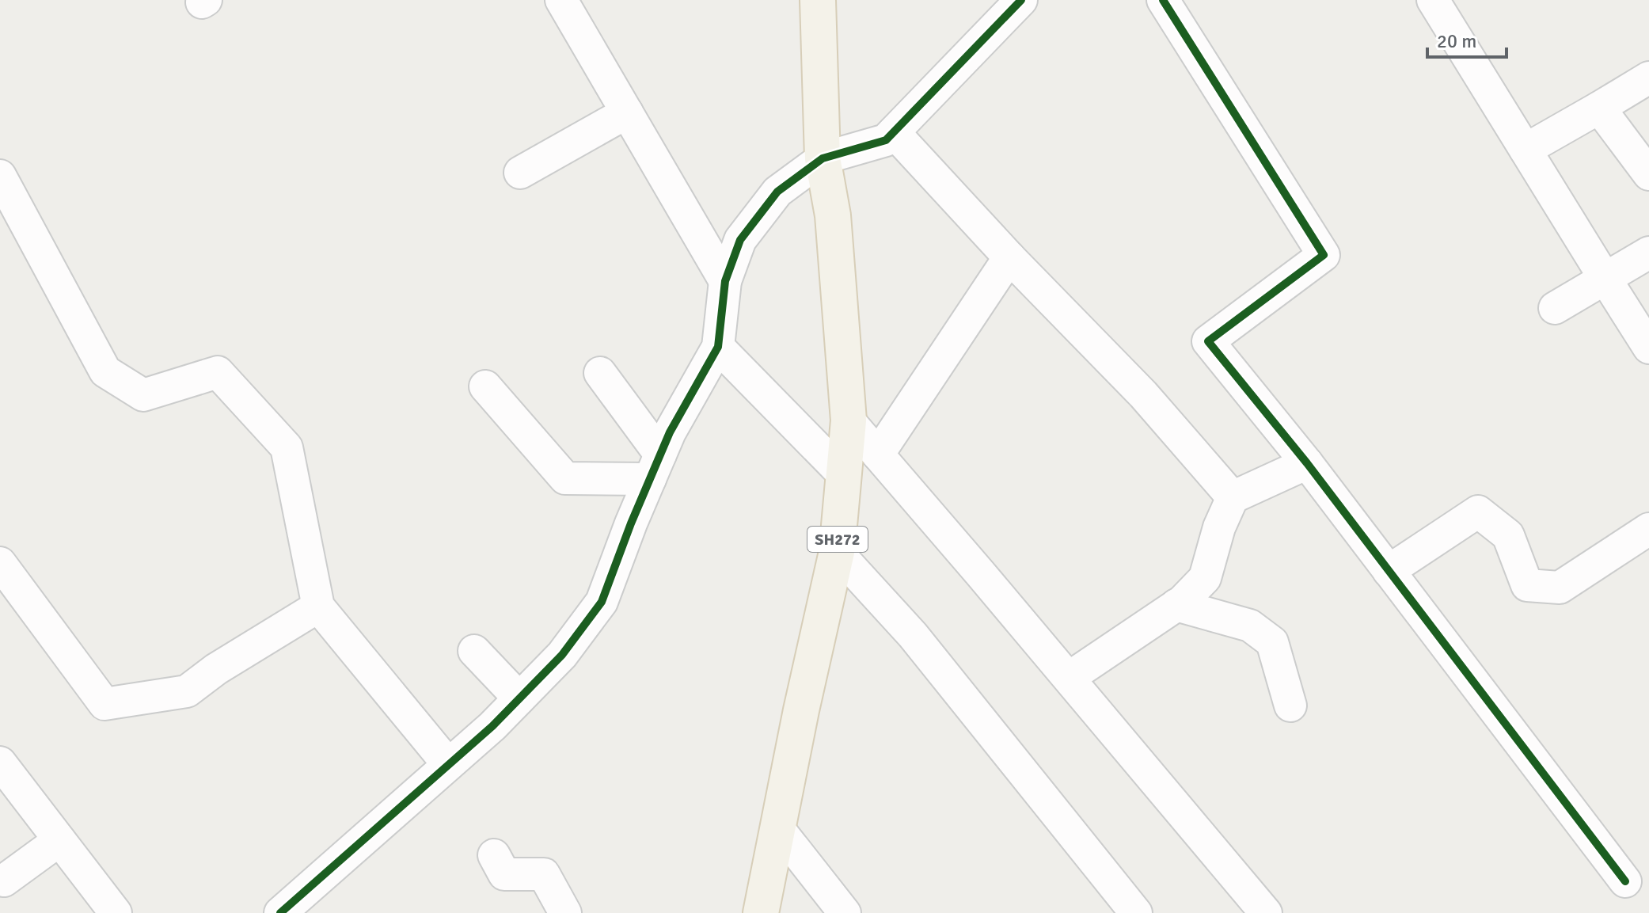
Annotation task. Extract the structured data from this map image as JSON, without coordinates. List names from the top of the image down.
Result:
{
  "streets": {
    "main road": ["SH272"]
  },
  "scale_bar": "20 m"
}
